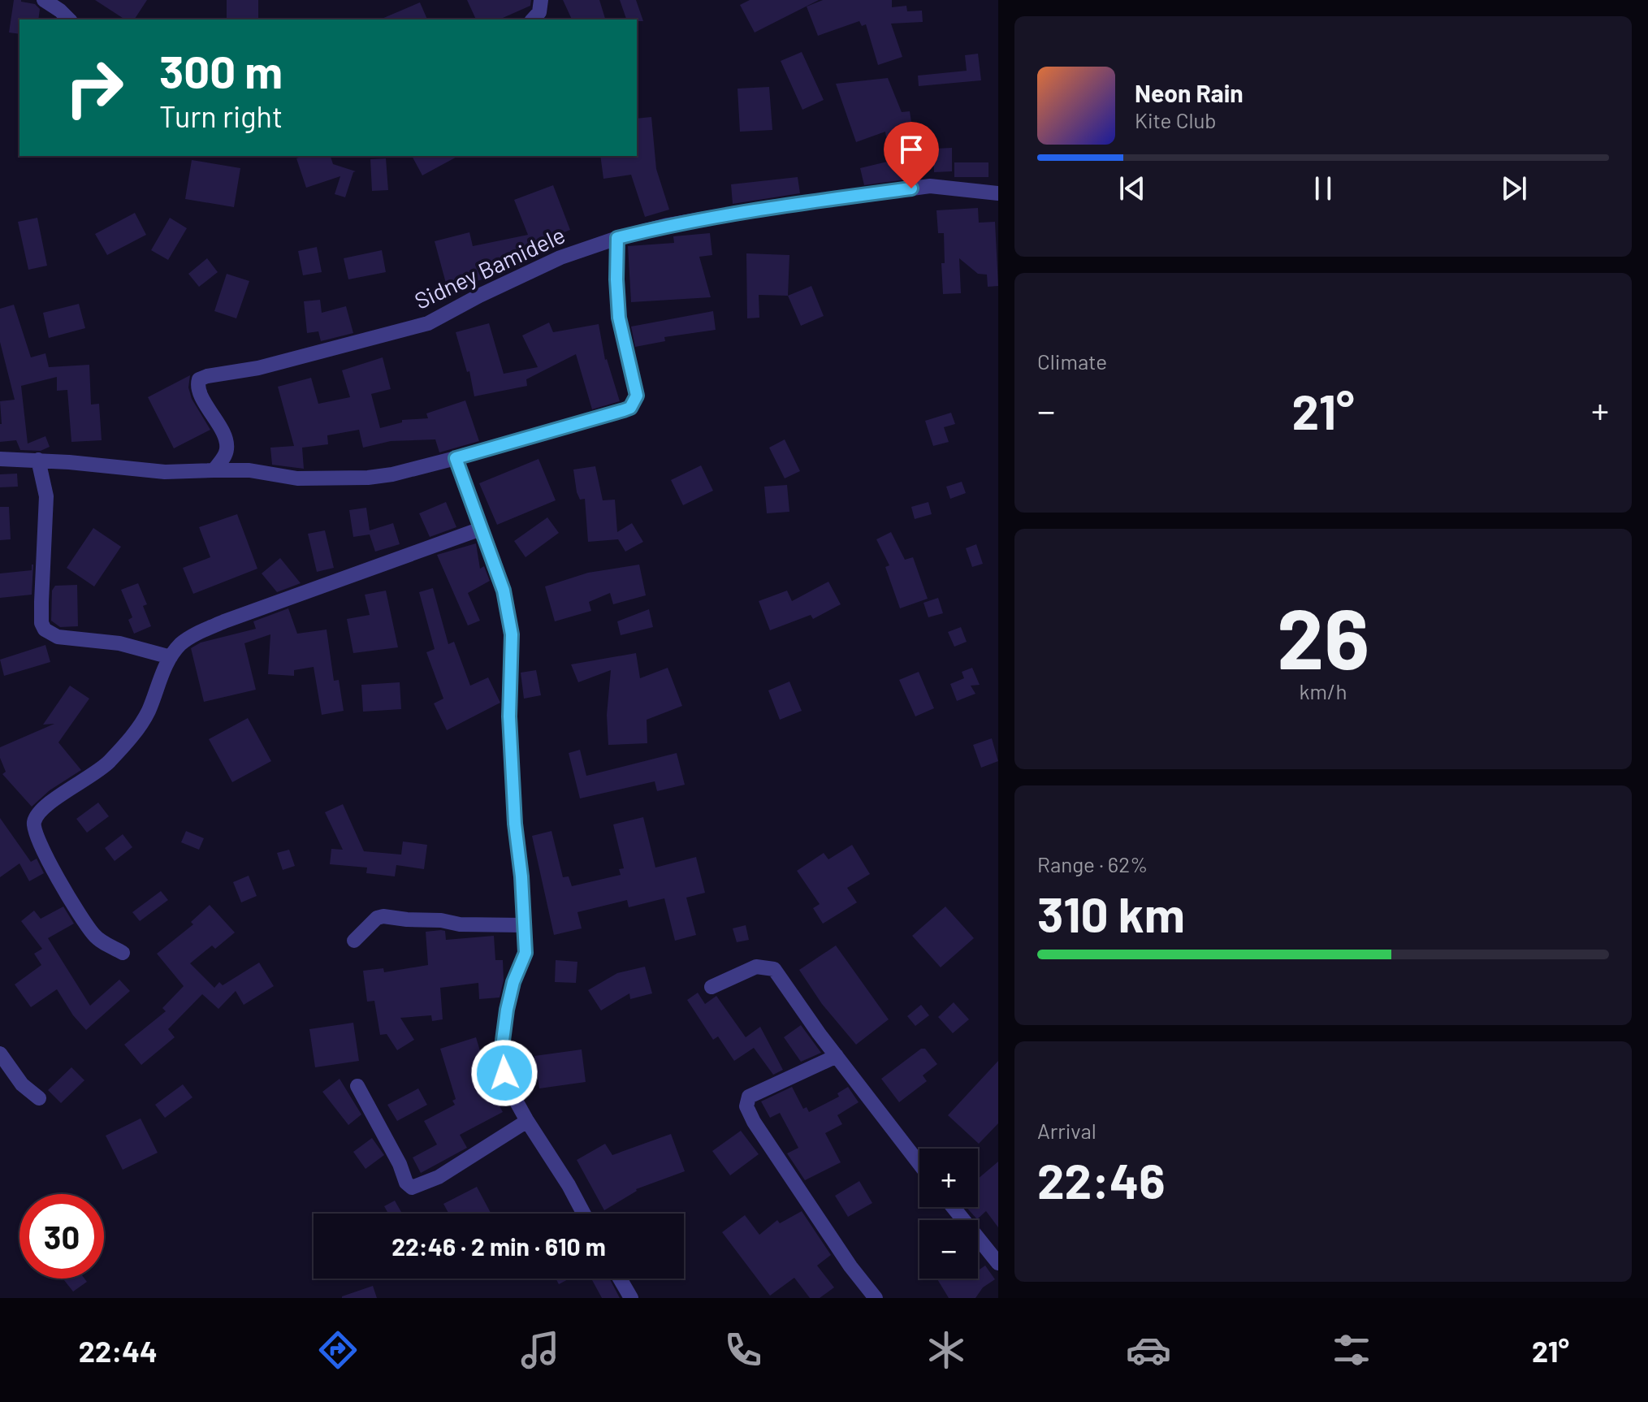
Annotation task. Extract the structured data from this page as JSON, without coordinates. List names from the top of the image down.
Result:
{
  "streets": {
    "street": ["Sidney Bamidele"]
  },
  "page": {
    "turn": ["300 m", "Turn right"],
    "song": ["Neon Rain", "Kite Club"],
    "tile": [
      "Climate",
      ["26", "km/h"],
      ["Range · 62%", "310 km"],
      ["Arrival", "22:46"]
    ],
    "heat": ["−", "21°", "+"],
    "map_buttons": ["+", "−"],
    "limit": "30",
    "trip": "22:46 · 2 min · 610 m",
    "tabs": ["22:44", "21°"]
  }
}
